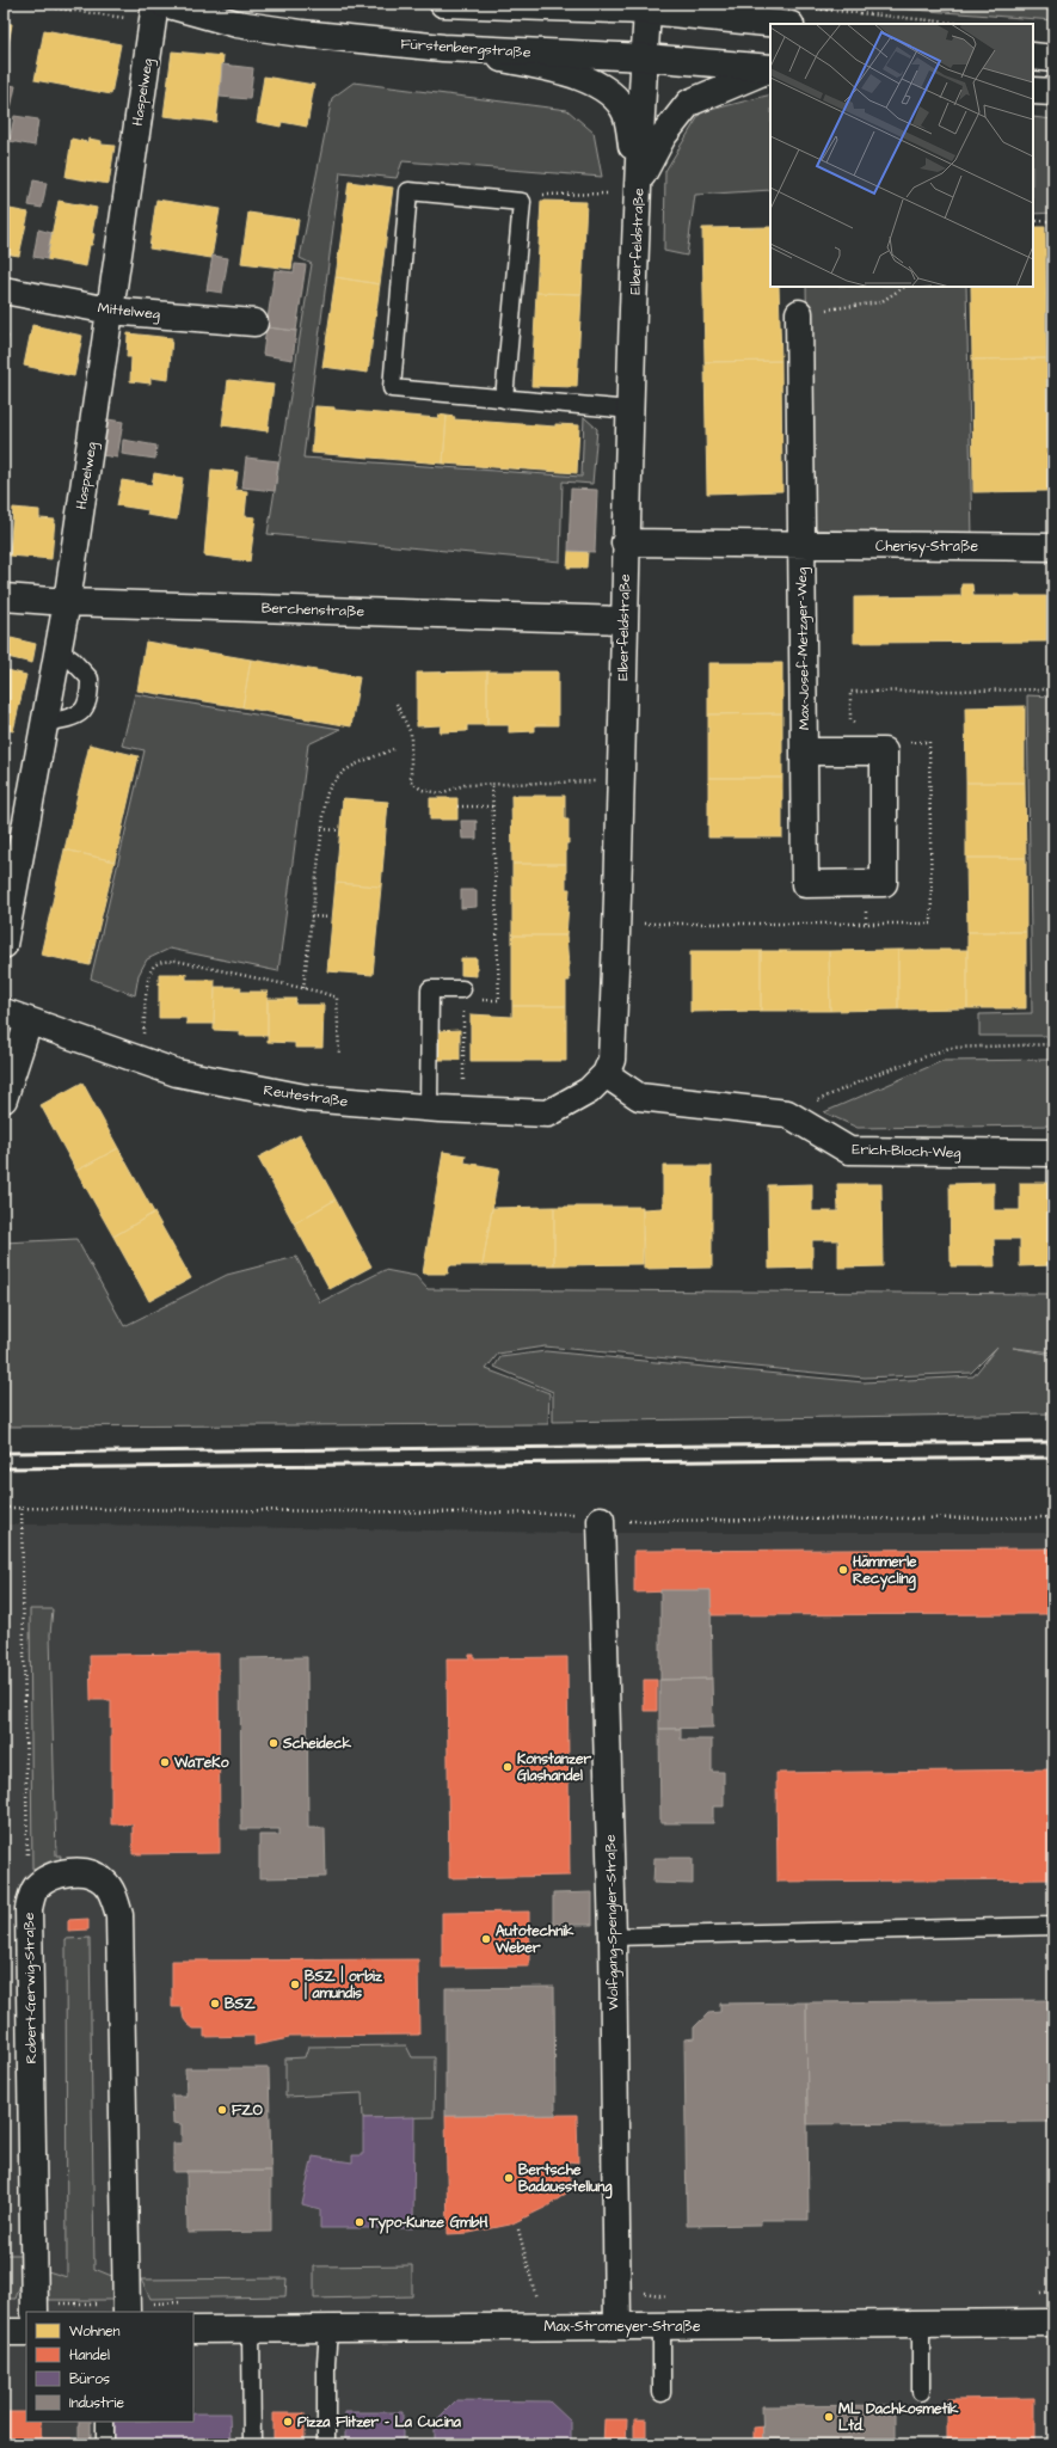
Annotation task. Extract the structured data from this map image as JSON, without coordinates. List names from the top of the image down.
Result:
{
  "streets": {
    "street": [
      "Fürstenbergstraße",
      "Haspelweg",
      "Elberfeldstraße",
      "Mittelweg",
      "Cherisy-Straße",
      "Berchenstraße",
      "Max-Josef-Metzger-Weg",
      "Reutestraße",
      "Erich-Bloch-Weg",
      "Wolfgang-Spengler-Straße",
      "Robert-Gerwig-Straße",
      "Max-Stromeyer-Straße"
    ]
  },
  "crossings": [
    ["Fürstenbergstraße", "Haspelweg"],
    ["Fürstenbergstraße", "Elberfeldstraße"],
    ["Haspelweg", "Mittelweg"],
    ["Haspelweg", "Berchenstraße"],
    ["Elberfeldstraße", "Cherisy-Straße"],
    ["Elberfeldstraße", "Berchenstraße"],
    ["Elberfeldstraße", "Reutestraße"],
    ["Elberfeldstraße", "Erich-Bloch-Weg"],
    ["Cherisy-Straße", "Max-Josef-Metzger-Weg"],
    ["Reutestraße", "Erich-Bloch-Weg"],
    ["Wolfgang-Spengler-Straße", "Max-Stromeyer-Straße"]
  ],
  "places": [
    "Hämmerle Recycling",
    "Scheideck",
    "WaTeKo",
    "Konstanzer Glashandel",
    "Autotechnik Weber",
    "BSZ | orbiz | amundis",
    "BSZ",
    "FZO",
    "Bertsche Badausstellung",
    "Typo-Kunze GmbH",
    "ML Dachkosmetik Ltd.",
    "Pizza Flitzer - La Cucina"
  ],
  "legend": [
    "Wohnen",
    "Handel",
    "Büros",
    "Industrie"
  ]
}
